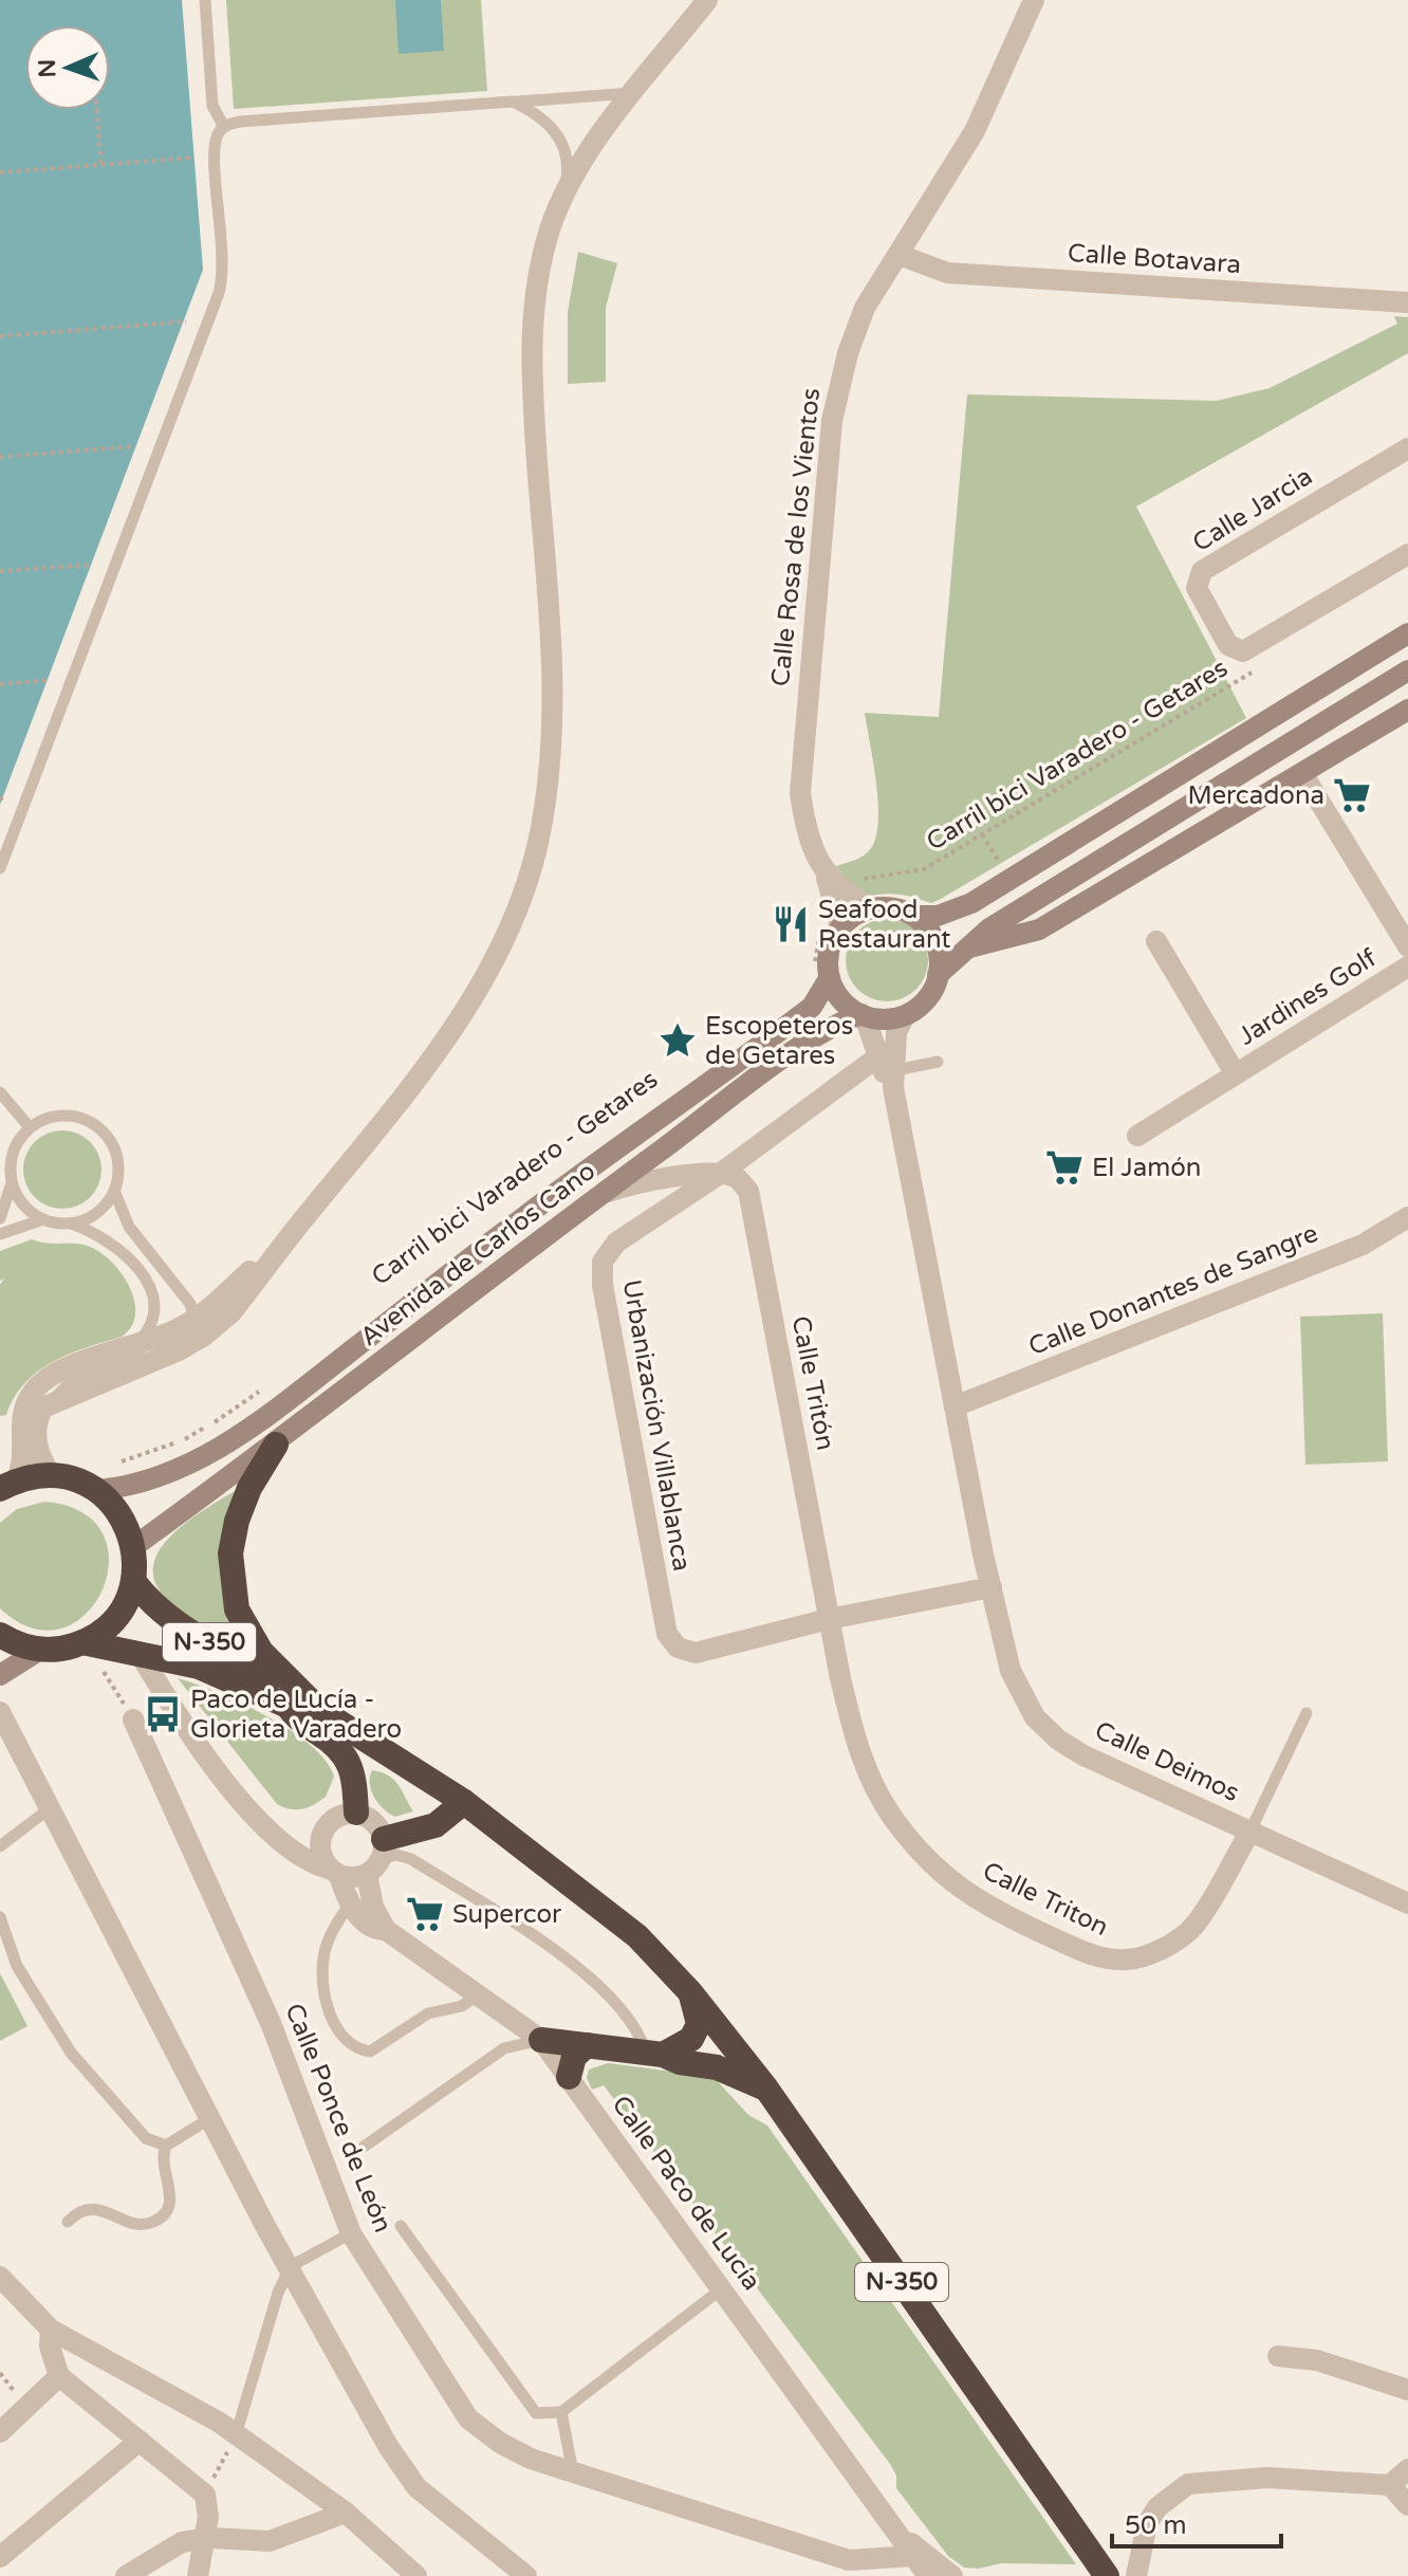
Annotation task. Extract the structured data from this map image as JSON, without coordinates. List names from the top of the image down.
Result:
{
  "streets": {
    "highway": ["N-350"],
    "street": [
      "Calle Botavara",
      "Calle Jarcia",
      "Calle Rosa de los Vientos",
      "Jardines Golf",
      "Avenida de Carlos Cano",
      "Calle Donantes de Sangre",
      "Calle Tritón",
      "Urbanización Villablanca",
      "Calle Deimos",
      "Calle Triton",
      "Calle Ponce de León",
      "Calle Paco de Lucía"
    ],
    "path": ["Carril bici Varadero - Getares"]
  },
  "crossings": [
    ["Calle Botavara", "Calle Rosa de los Vientos"],
    ["Calle Rosa de los Vientos", "Carril bici Varadero - Getares"],
    ["Calle Rosa de los Vientos", "Avenida de Carlos Cano"],
    ["Calle Rosa de los Vientos", "Calle Deimos"],
    ["Avenida de Carlos Cano", "N-350"],
    ["Avenida de Carlos Cano", "Calle Deimos"],
    ["Calle Donantes de Sangre", "Calle Deimos"],
    ["Calle Tritón", "Urbanización Villablanca"],
    ["Calle Tritón", "Calle Triton"],
    ["Urbanización Villablanca", "Calle Deimos"],
    ["Urbanización Villablanca", "Calle Triton"],
    ["Calle Deimos", "Calle Triton"],
    ["Calle Ponce de León", "Calle Paco de Lucía"]
  ],
  "places": {
    "supermarket": ["Mercadona", "El Jamón", "Supercor"],
    "restaurant": ["Seafood Restaurant"],
    "place": ["Escopeteros de Getares"],
    "bus stop": ["Paco de Lucía - Glorieta Varadero"]
  },
  "scale_bar": "50 m",
  "north": "left"
}
